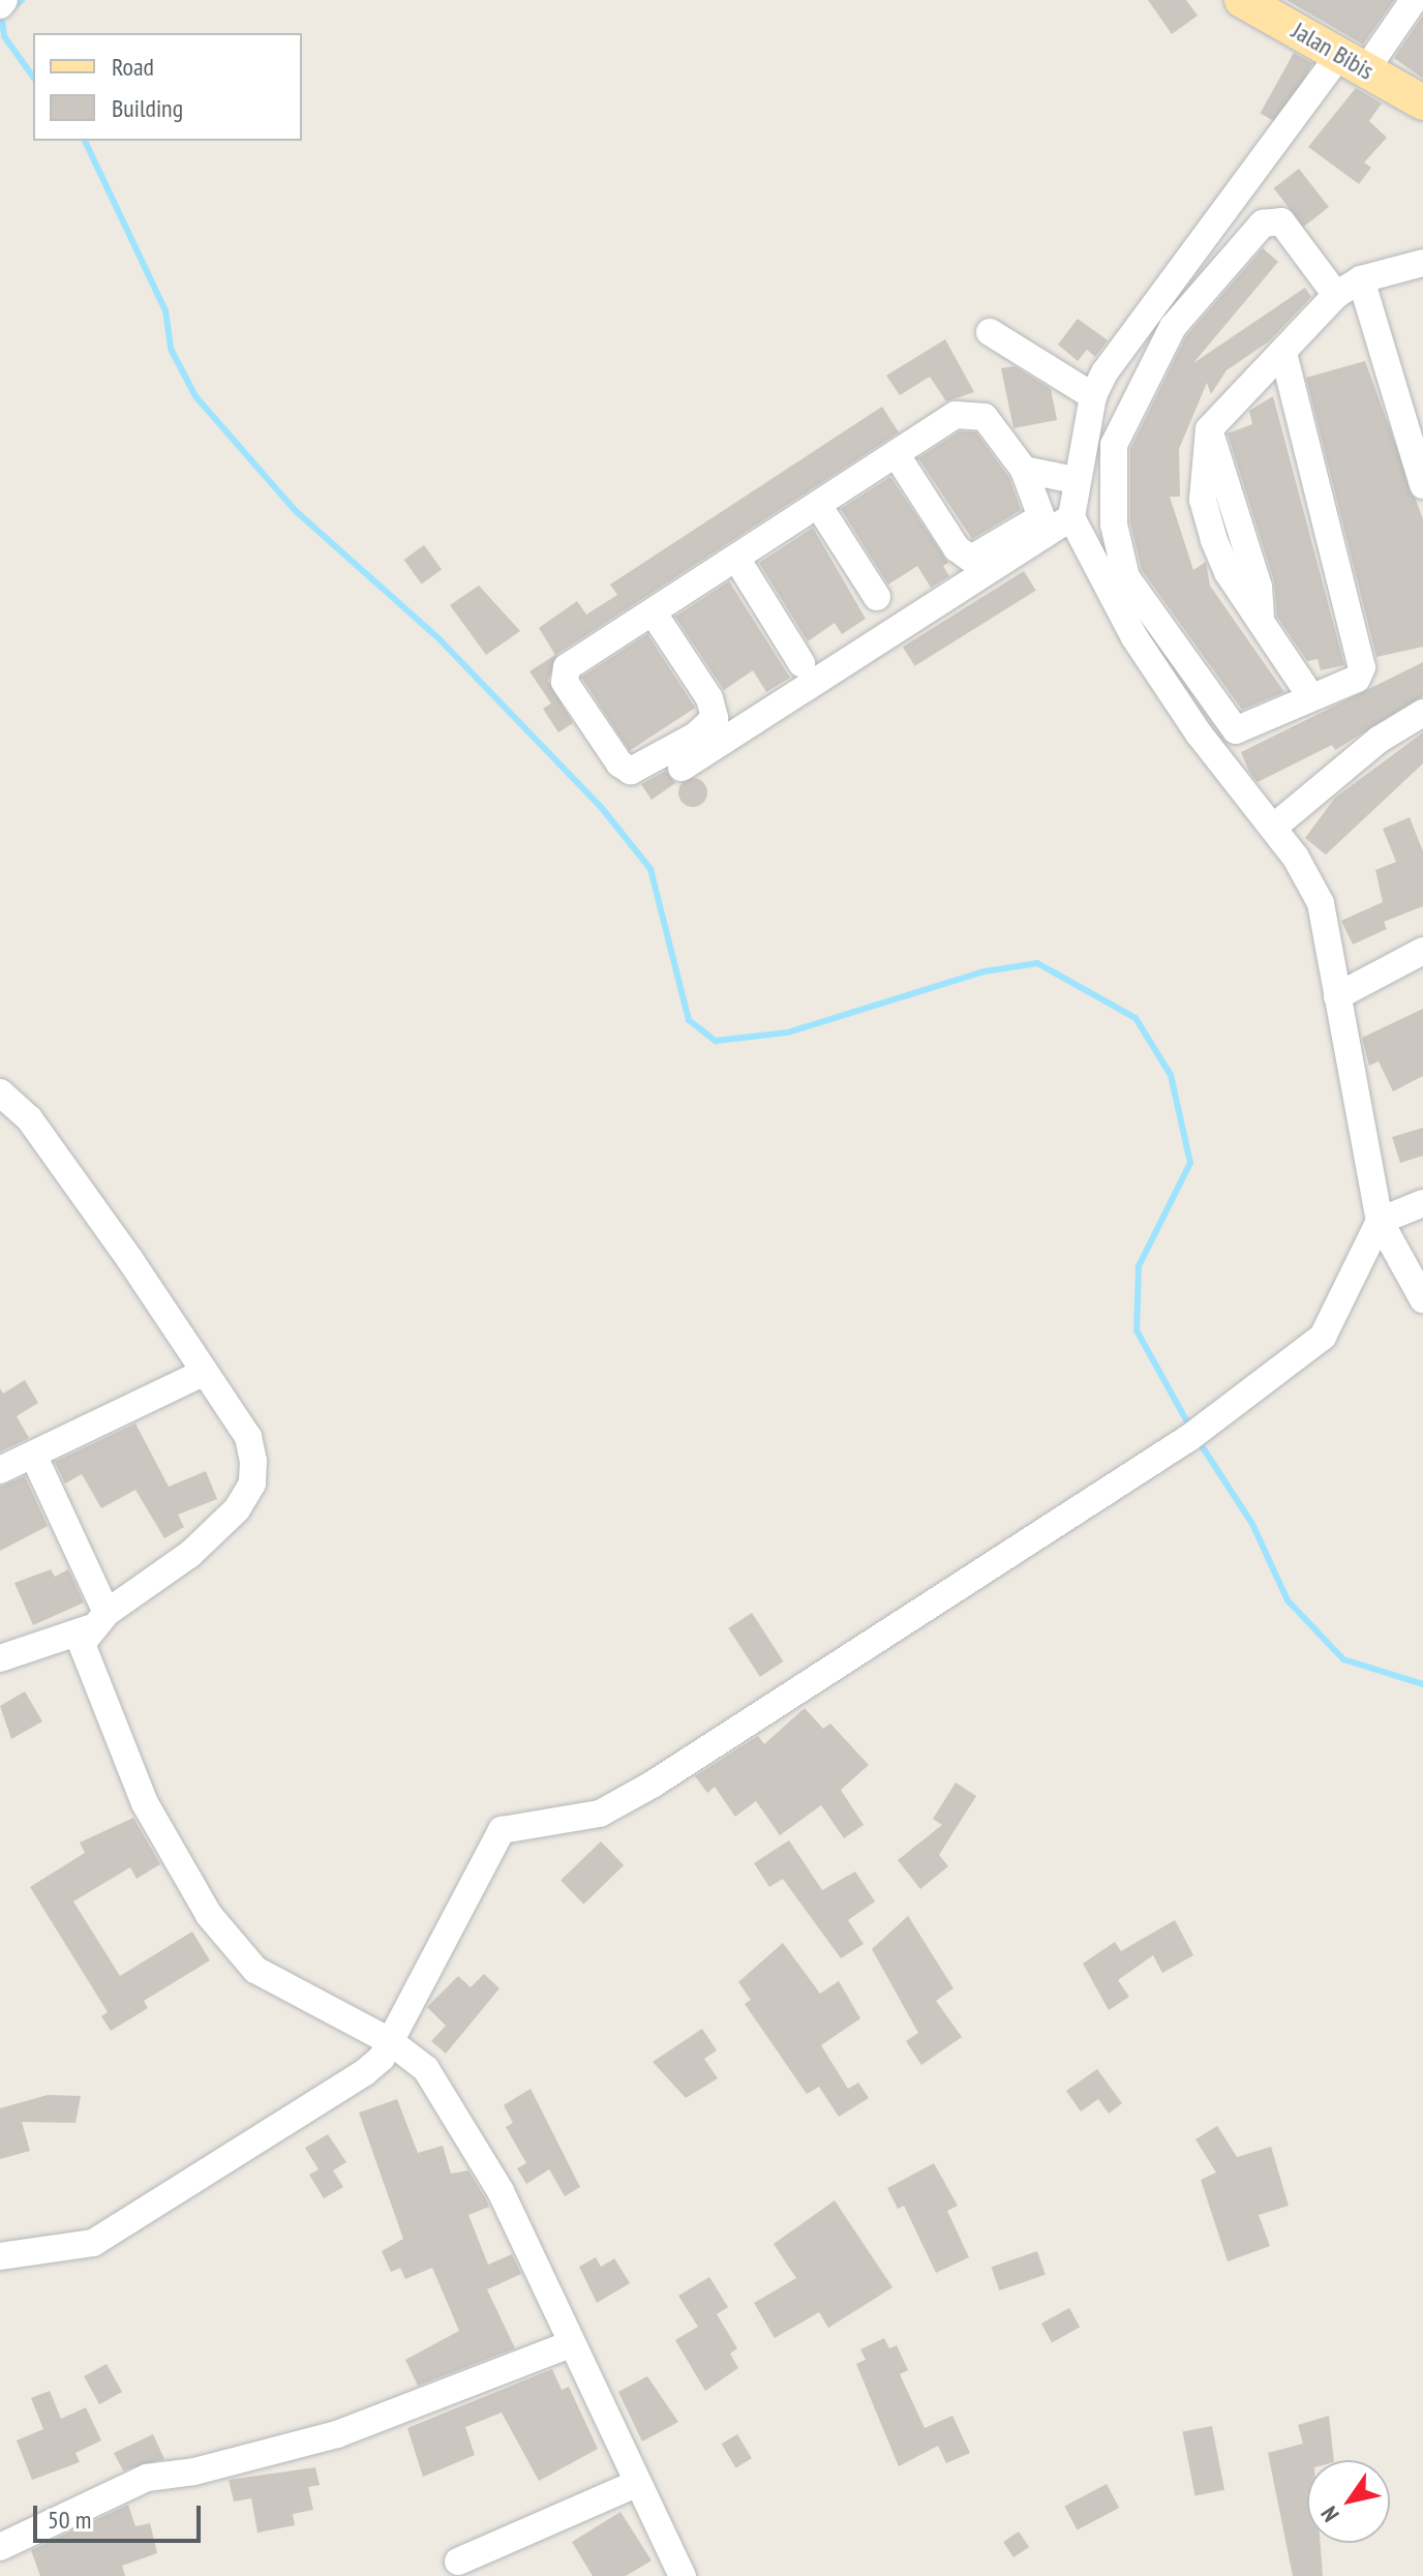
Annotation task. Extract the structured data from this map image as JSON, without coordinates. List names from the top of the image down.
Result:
{
  "streets": {
    "main road": ["Jalan Bibis"]
  },
  "legend": ["Road", "Building"],
  "scale_bar": "50 m",
  "north": "bottom left"
}
